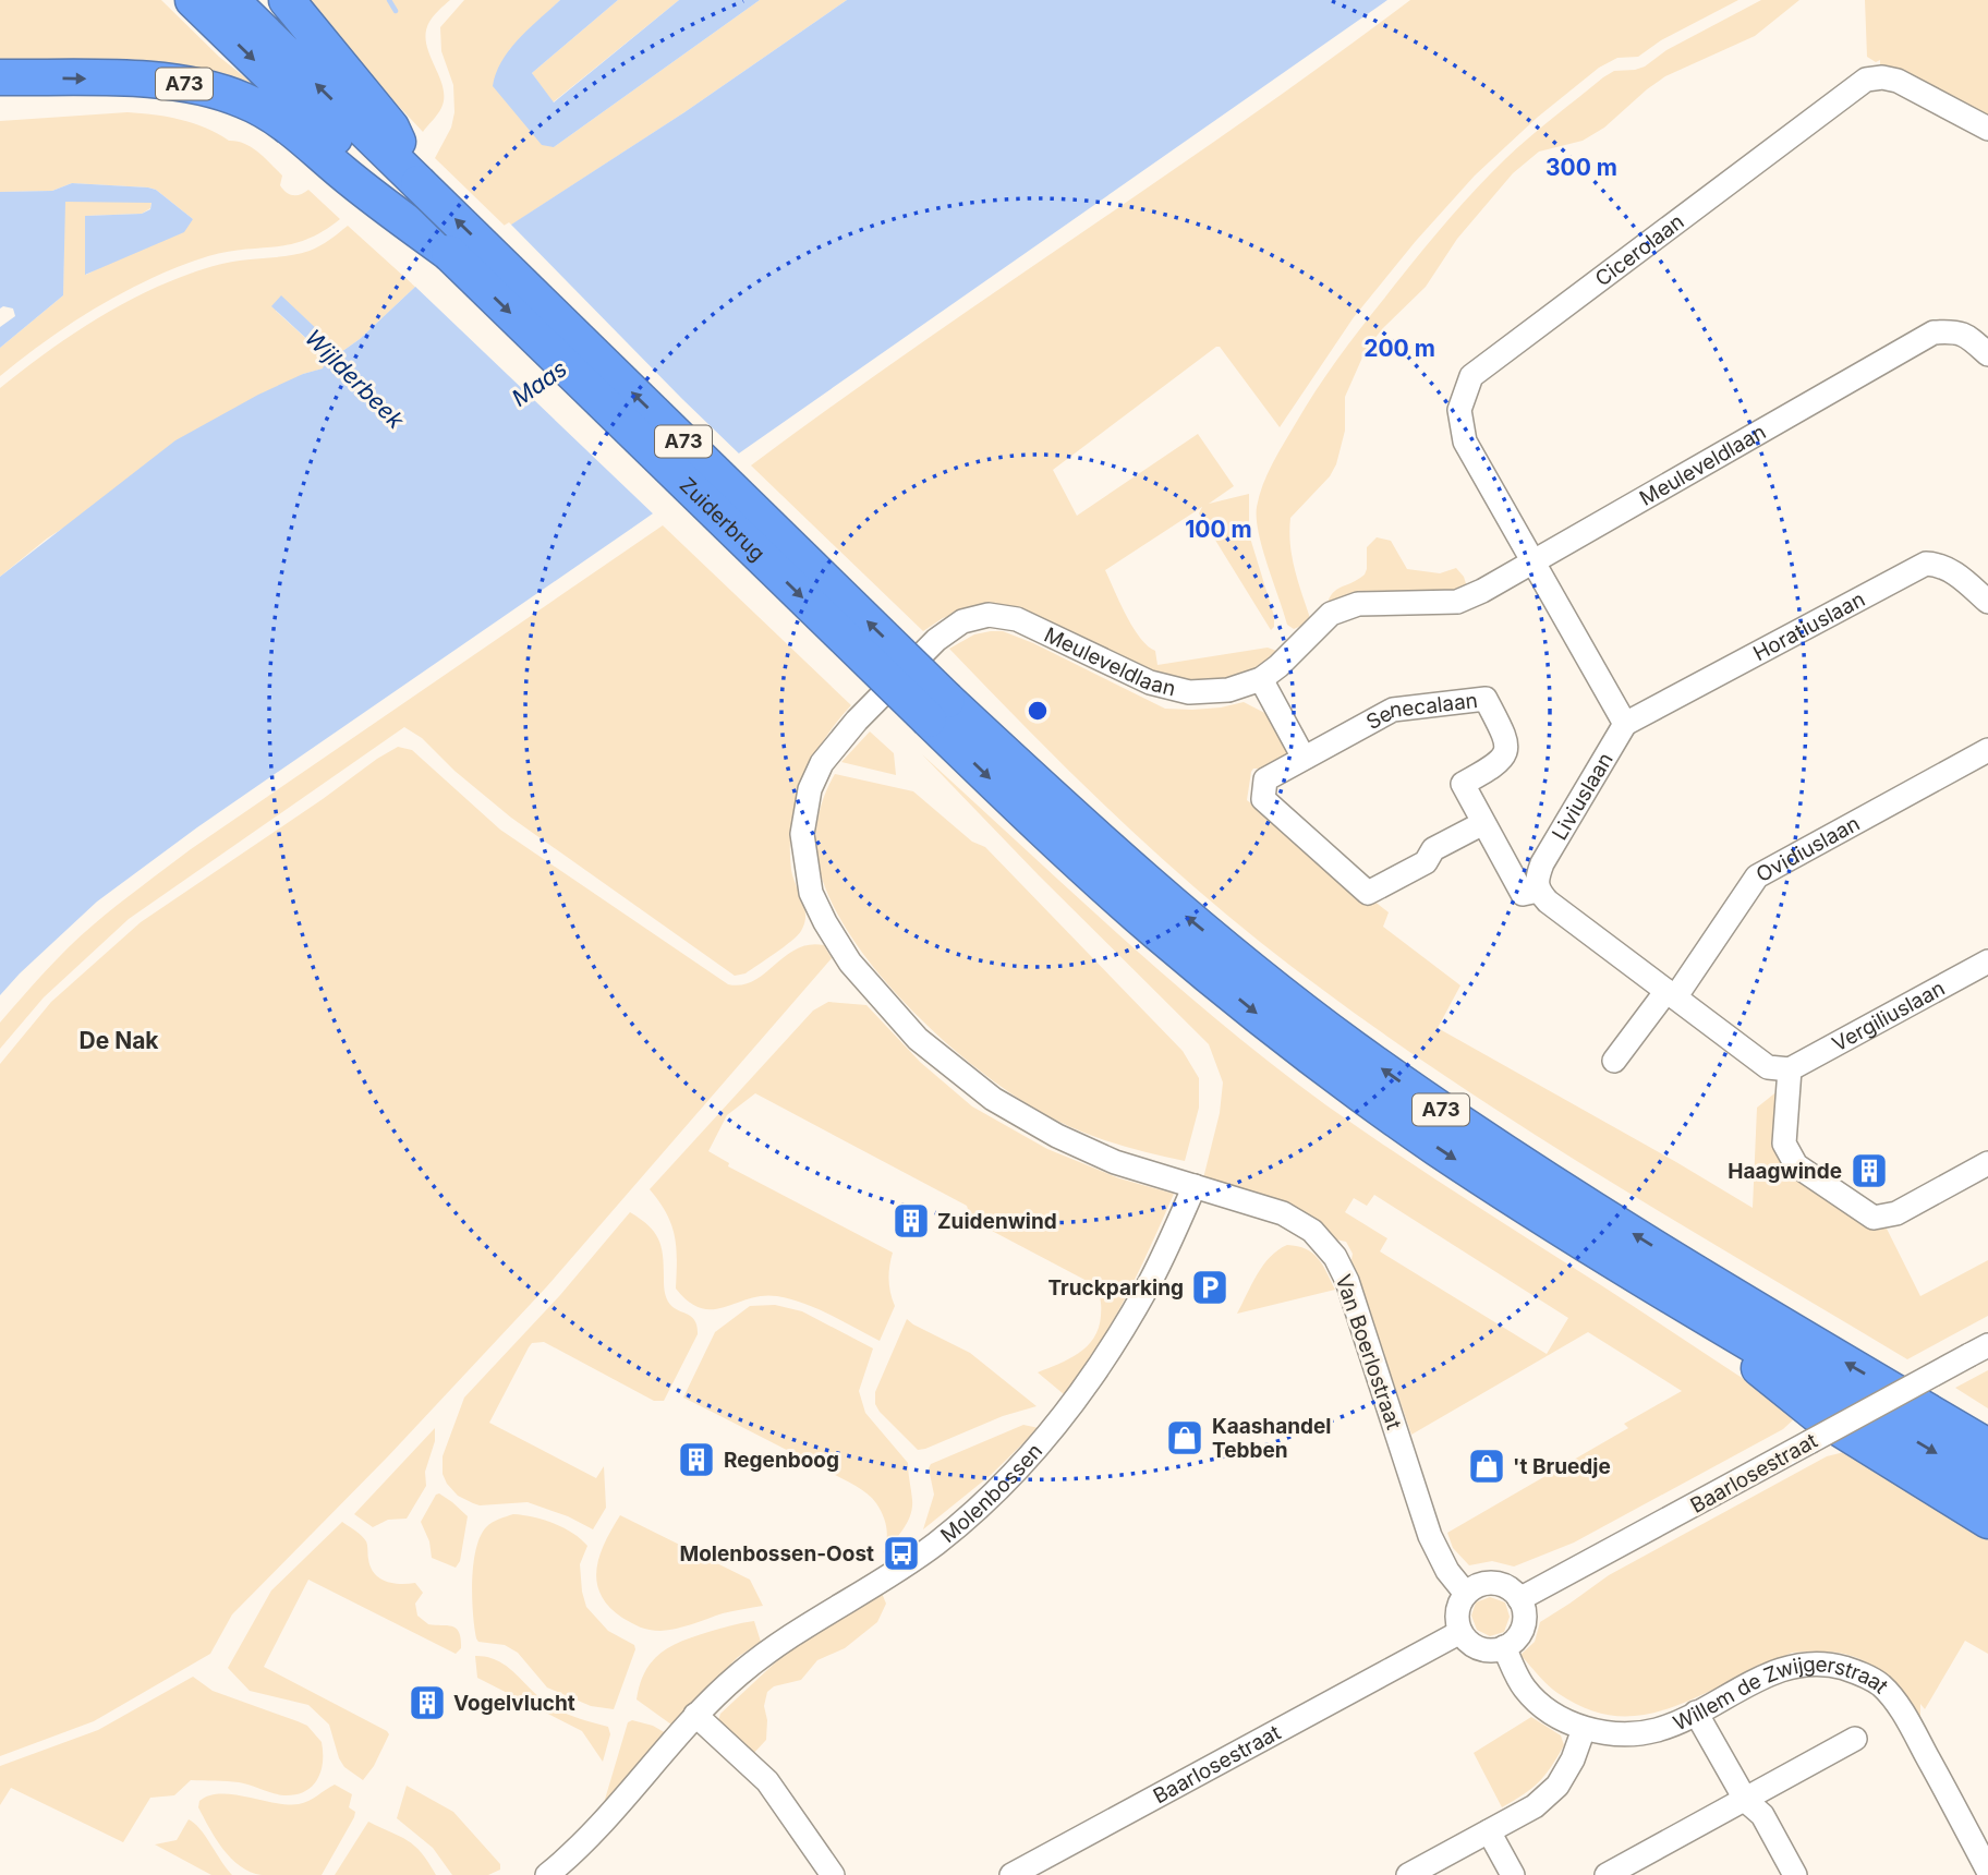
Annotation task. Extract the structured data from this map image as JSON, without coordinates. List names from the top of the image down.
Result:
{
  "streets": {
    "highway": ["A73", "Zuiderbrug"],
    "street": [
      "Cicerolaan",
      "Meuleveldlaan",
      "Horatiuslaan",
      "Senecalaan",
      "Liviuslaan",
      "Ovidiuslaan",
      "Vergiliuslaan",
      "Van Boerlostraat",
      "Baarlosestraat",
      "Molenbossen",
      "Willem de Zwijgerstraat"
    ]
  },
  "crossings": [
    ["A73", "Zuiderbrug"],
    ["Cicerolaan", "Meuleveldlaan"],
    ["Meuleveldlaan", "Van Boerlostraat"],
    ["Meuleveldlaan", "Molenbossen"],
    ["Horatiuslaan", "Liviuslaan"],
    ["Senecalaan", "Liviuslaan"],
    ["Van Boerlostraat", "Baarlosestraat"],
    ["Van Boerlostraat", "Molenbossen"],
    ["Van Boerlostraat", "Willem de Zwijgerstraat"],
    ["Baarlosestraat", "Willem de Zwijgerstraat"]
  ],
  "districts": ["De Nak"],
  "water": ["Wijlderbeek", "Maas"],
  "places": {
    "building": [
      "Haagwinde",
      "Zuidenwind",
      "Regenboog",
      "Vogelvlucht"
    ],
    "parking": ["Truckparking"],
    "shop": ["Kaashandel Tebben", "'t Bruedje"],
    "bus stop": ["Molenbossen-Oost"]
  },
  "rings": ["300 m", "200 m", "100 m"]
}
